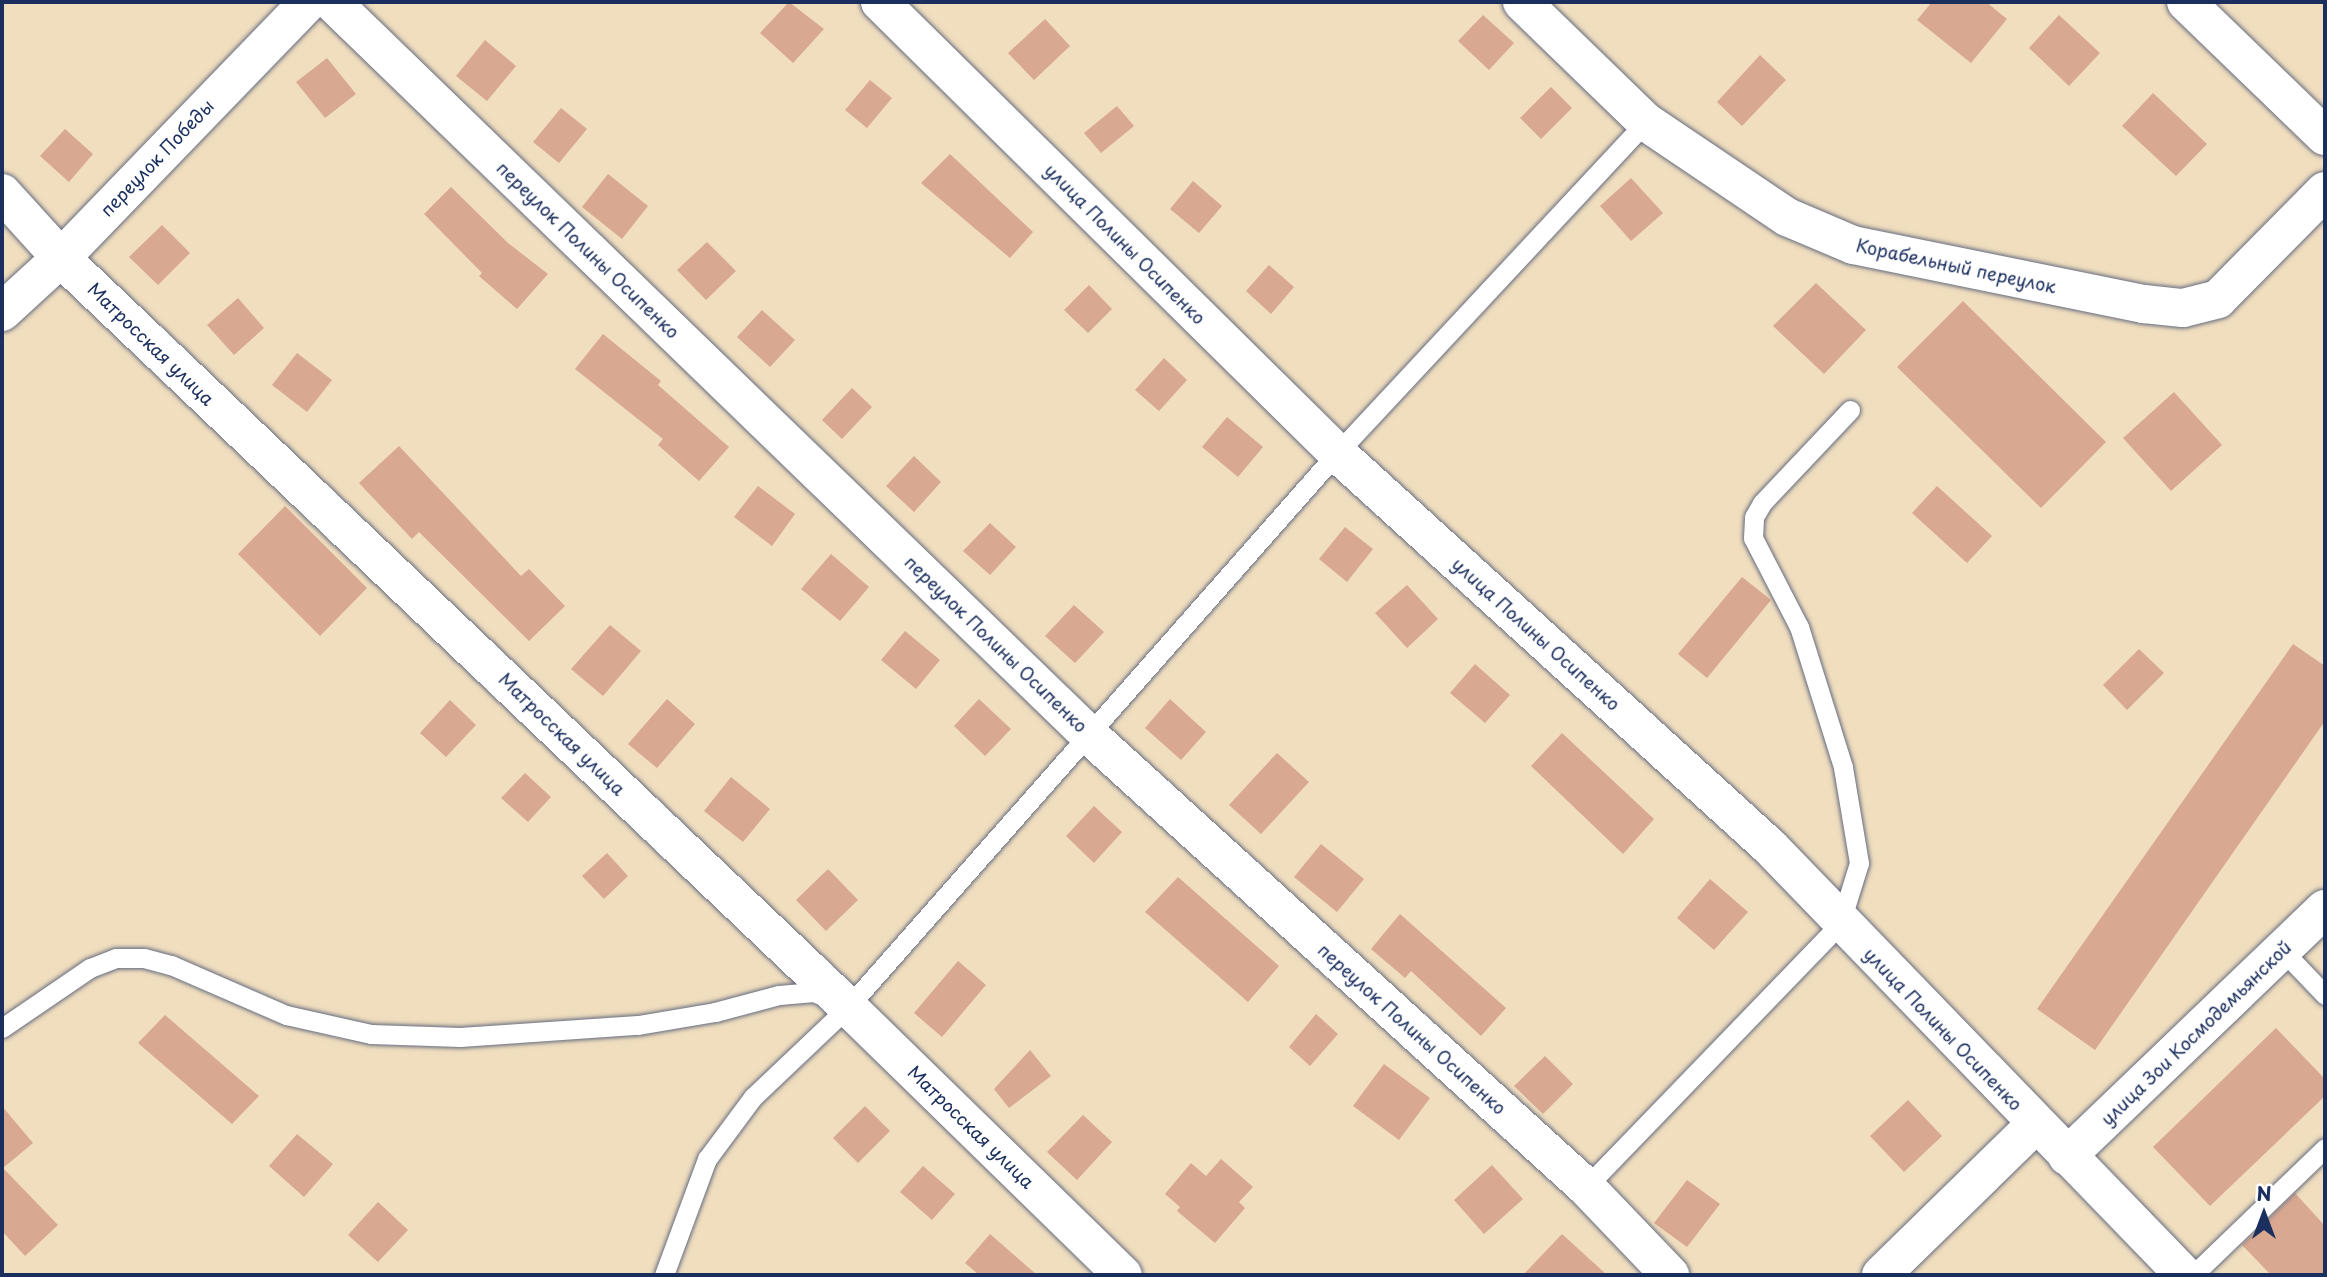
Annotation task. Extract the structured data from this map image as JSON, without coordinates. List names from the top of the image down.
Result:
{
  "streets": {
    "street": [
      "переулок Победы",
      "улица Полины Осипенко",
      "переулок Полины Осипенко",
      "Корабельный переулок",
      "Матросская улица",
      "улица Зои Космодемьянской"
    ]
  },
  "crossings": [
    ["переулок Победы", "Матросская улица"],
    ["улица Полины Осипенко", "улица Зои Космодемьянской"]
  ],
  "north": "top"
}
